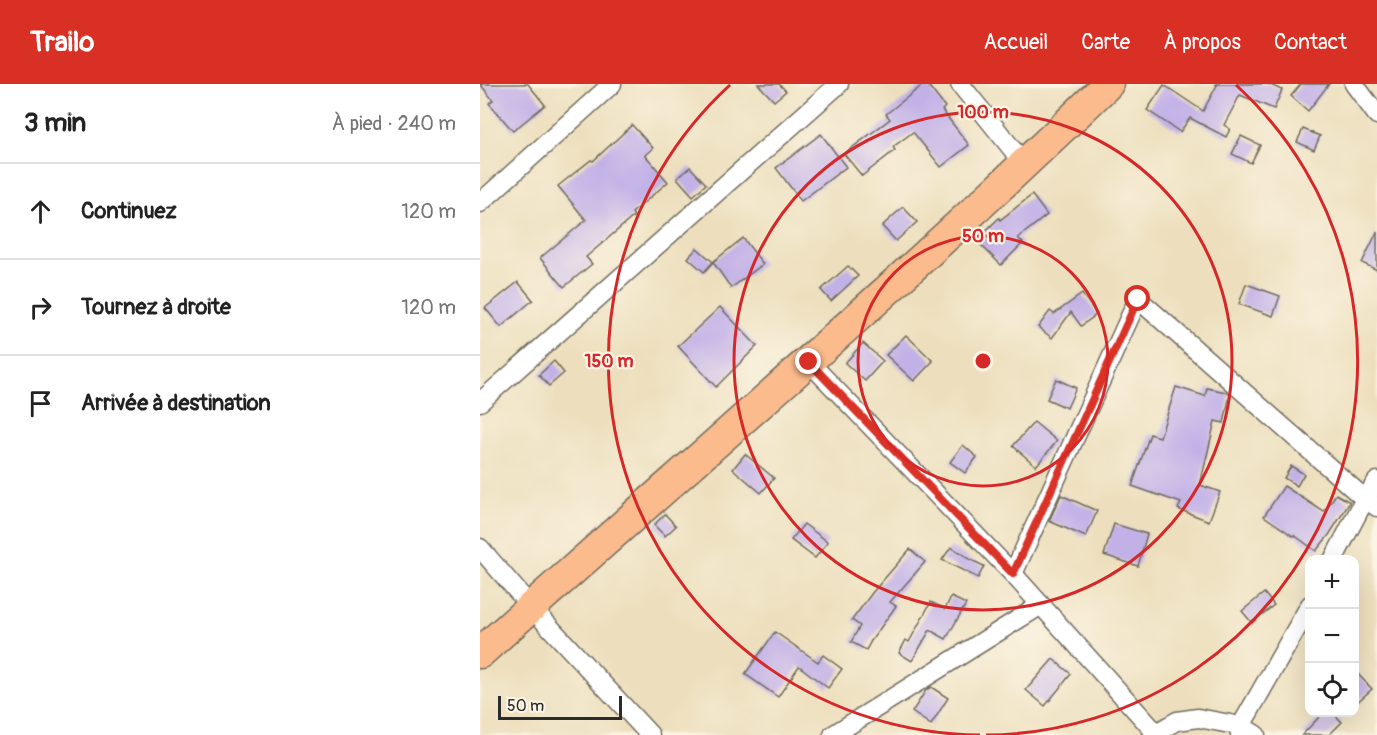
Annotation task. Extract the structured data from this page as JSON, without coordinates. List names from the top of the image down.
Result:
{
  "scale_bar": "50 m",
  "page": {
    "header": "Trailo",
    "nav": [
      "Accueil",
      "Carte",
      "À propos",
      "Contact"
    ],
    "heading": ["3 min", "À pied · 240 m"],
    "list": [
      ["Continuez", "120 m"],
      ["Tournez à droite", "120 m"],
      "Arrivée à destination"
    ],
    "map_buttons": ["+", "−"],
    "scale": "50 m"
  },
  "rings": ["100 m", "50 m", "150 m"]
}
